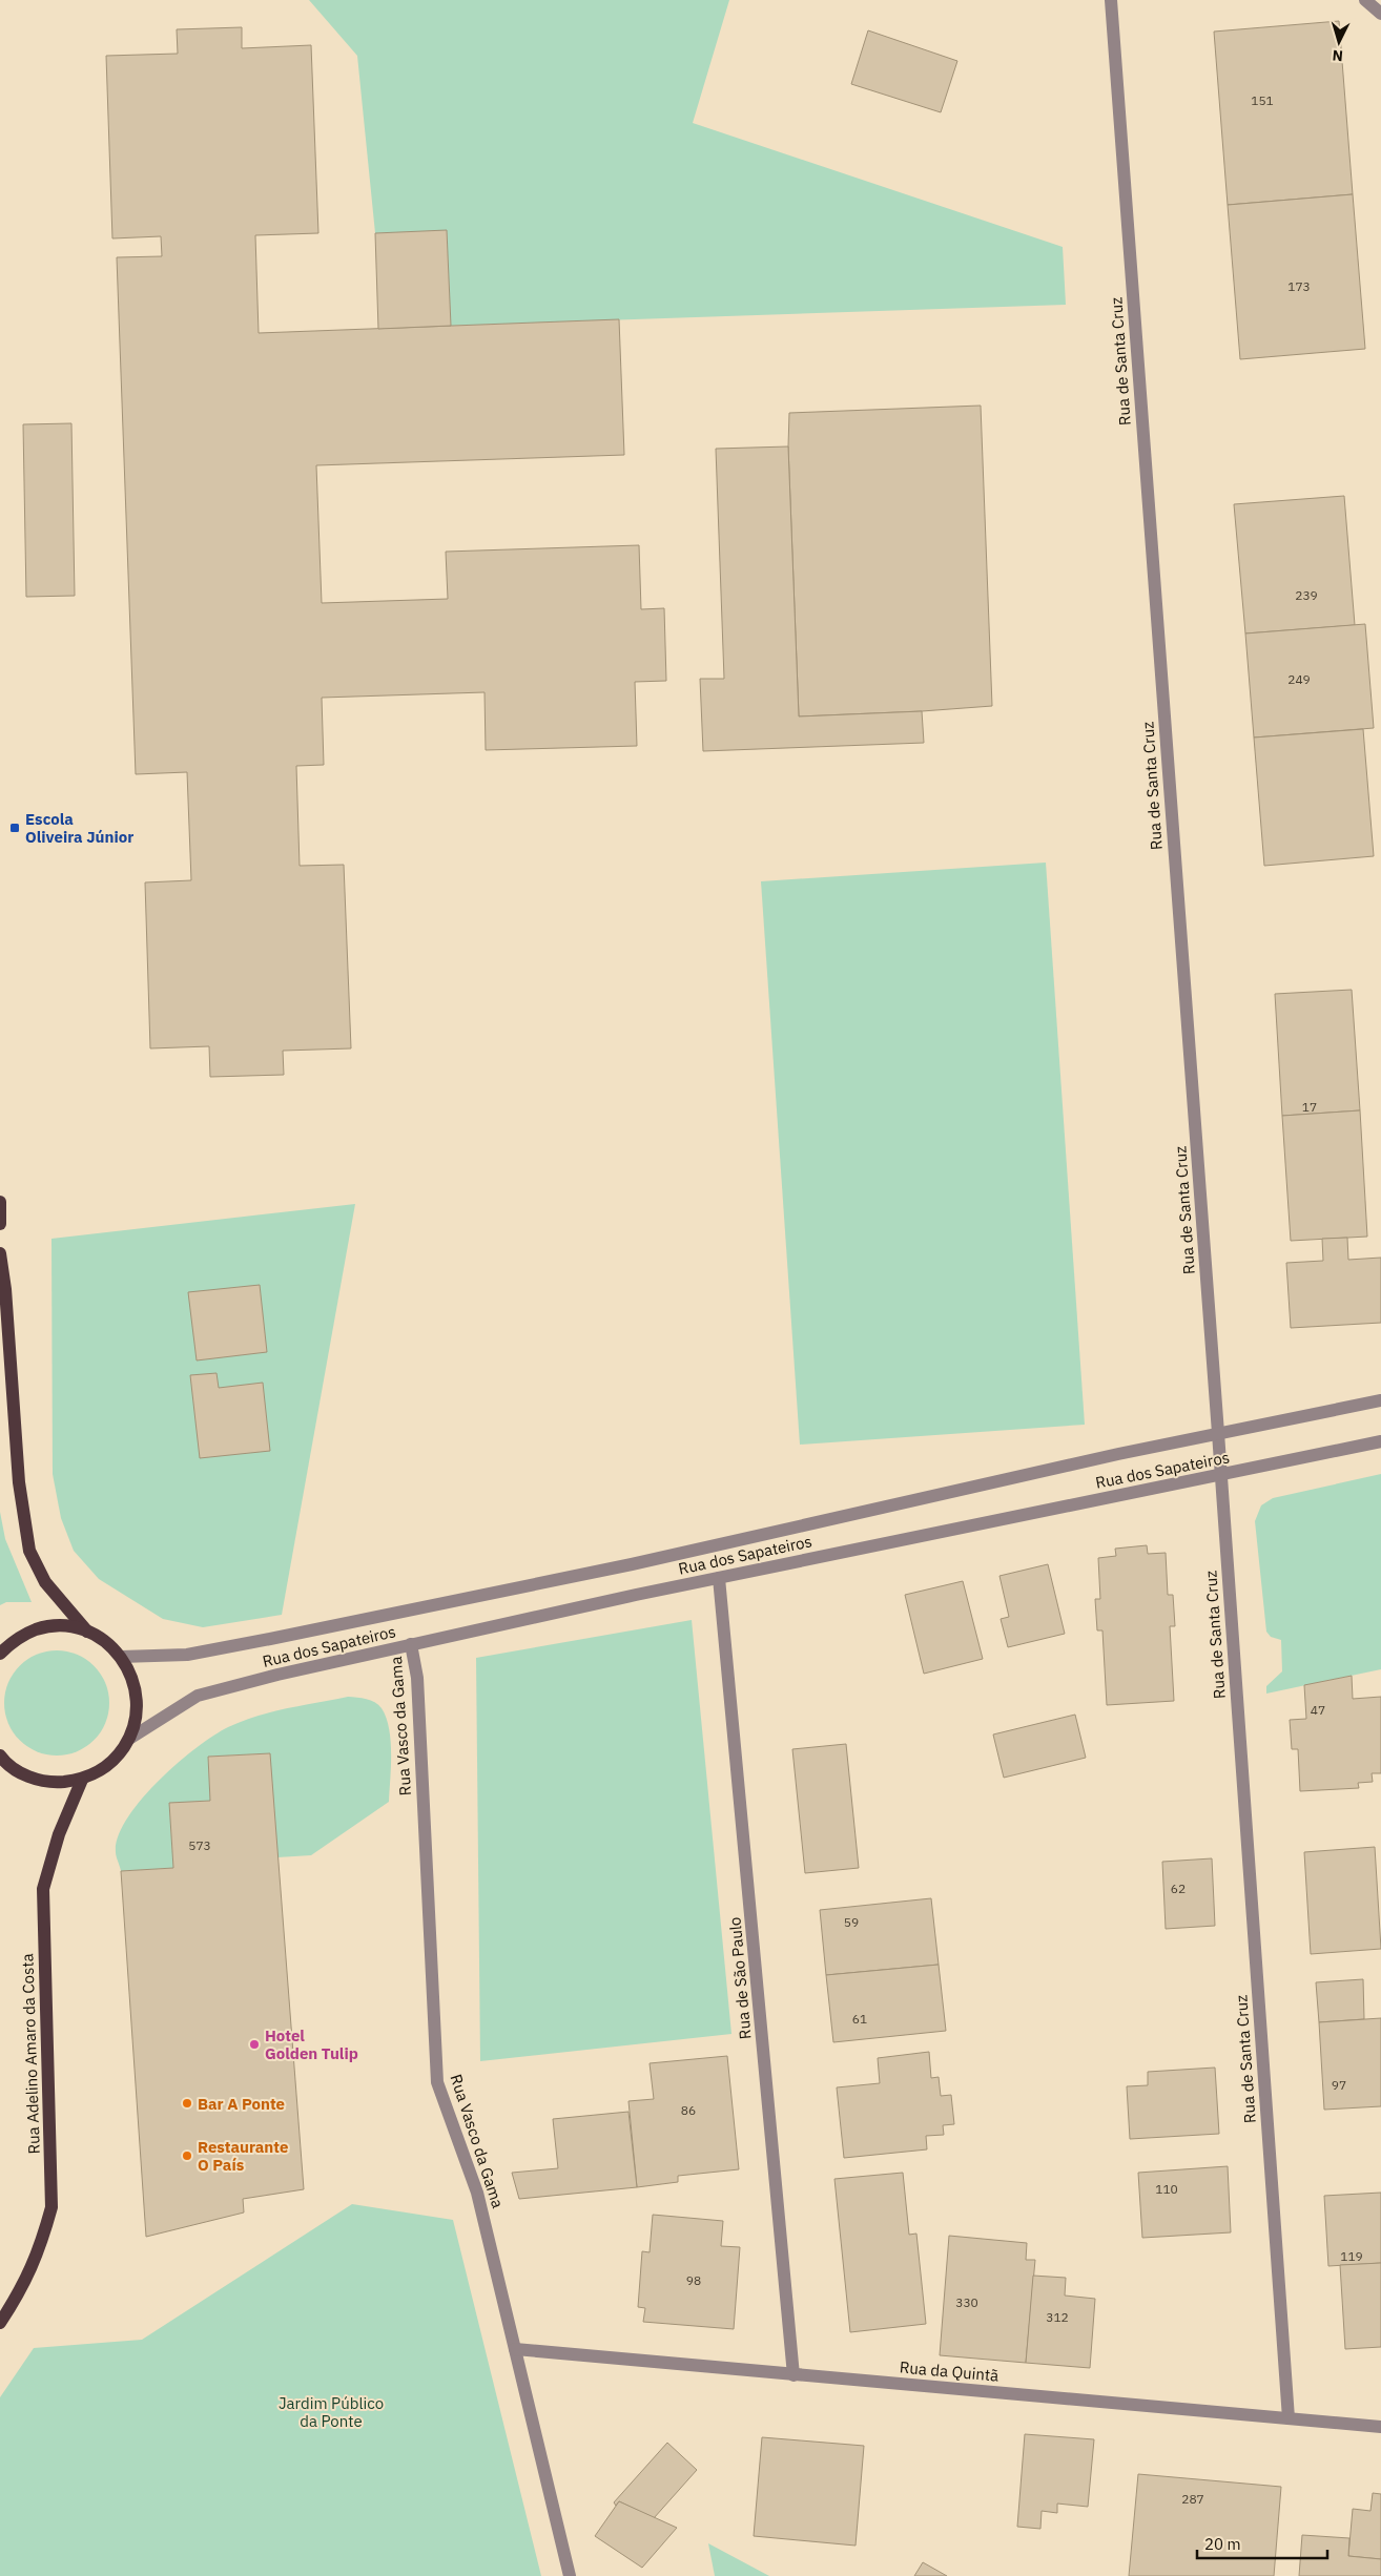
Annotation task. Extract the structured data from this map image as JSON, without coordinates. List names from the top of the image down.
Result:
{
  "streets": {
    "main road": ["Rua Adelino Amaro da Costa"],
    "street": [
      "Rua de Santa Cruz",
      "Rua dos Sapateiros",
      "Rua Vasco da Gama",
      "Rua de São Paulo",
      "Rua da Quintã"
    ]
  },
  "crossings": [
    ["Rua de Santa Cruz", "Rua dos Sapateiros"],
    ["Rua de Santa Cruz", "Rua da Quintã"],
    ["Rua dos Sapateiros", "Rua Vasco da Gama"],
    ["Rua dos Sapateiros", "Rua de São Paulo"],
    ["Rua Vasco da Gama", "Rua da Quintã"],
    ["Rua de São Paulo", "Rua da Quintã"]
  ],
  "parks": ["Jardim Público da Ponte"],
  "places": {
    "transit": ["Escola Oliveira Júnior"],
    "other": ["Hotel Golden Tulip", "Bar A Ponte", "Restaurante O País"]
  },
  "house_numbers": [
    "151",
    "173",
    "239",
    "249",
    "17",
    "47",
    "573",
    "62",
    "59",
    "61",
    "97",
    "86",
    "110",
    "119",
    "98",
    "330",
    "312",
    "287"
  ],
  "scale_bar": "20 m",
  "north": "bottom"
}
